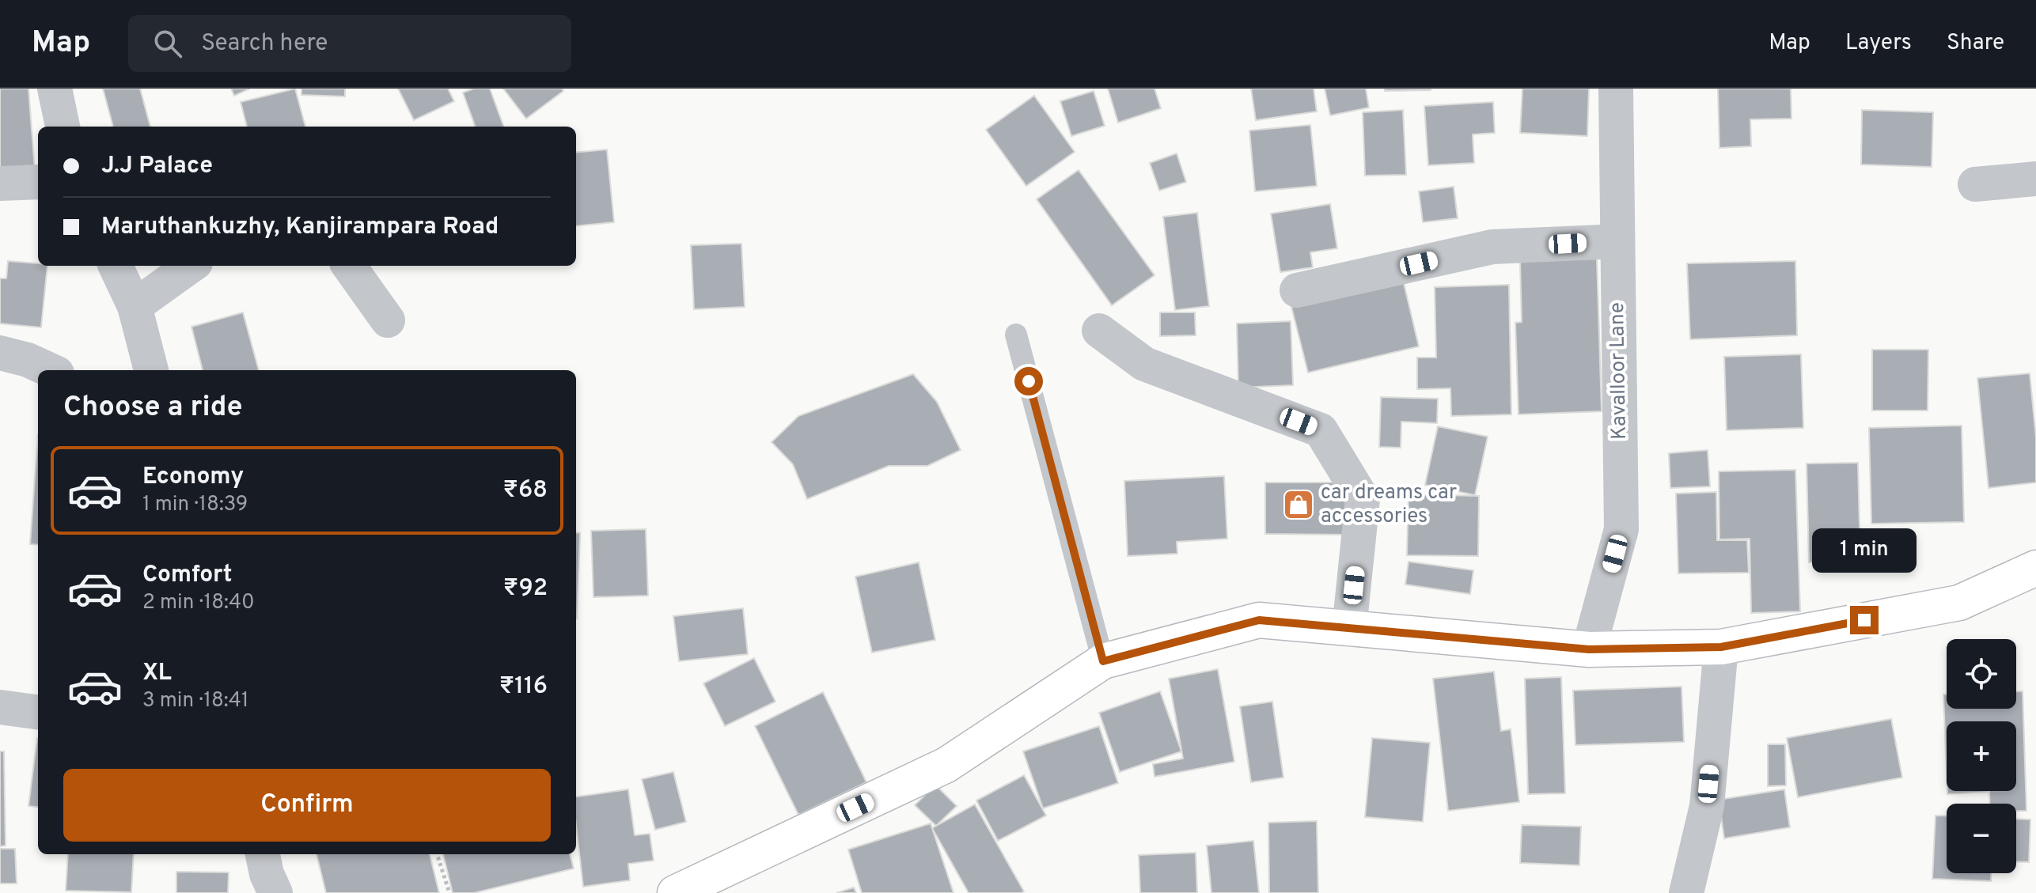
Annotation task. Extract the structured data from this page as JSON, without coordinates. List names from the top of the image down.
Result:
{
  "streets": {
    "street": ["Kavalloor Lane"]
  },
  "places": {
    "shop": ["car dreams car accessories"]
  },
  "page": {
    "header": "Map",
    "search": "Search here",
    "nav": ["Map", "Layers", "Share"],
    "banner": ["J.J Palace", "Maruthankuzhy, Kanjirampara Road"],
    "heading": "Choose a ride",
    "list": [
      {
        "name": "Economy",
        "note": "1 min · 18:39",
        "value": "₹68"
      },
      {
        "name": "Comfort",
        "note": "2 min · 18:40",
        "value": "₹92"
      },
      {
        "name": "XL",
        "note": "3 min · 18:41",
        "value": "₹116"
      }
    ],
    "bubble": "1 min",
    "map_buttons": ["+", "−"],
    "buttons": "Confirm"
  }
}
